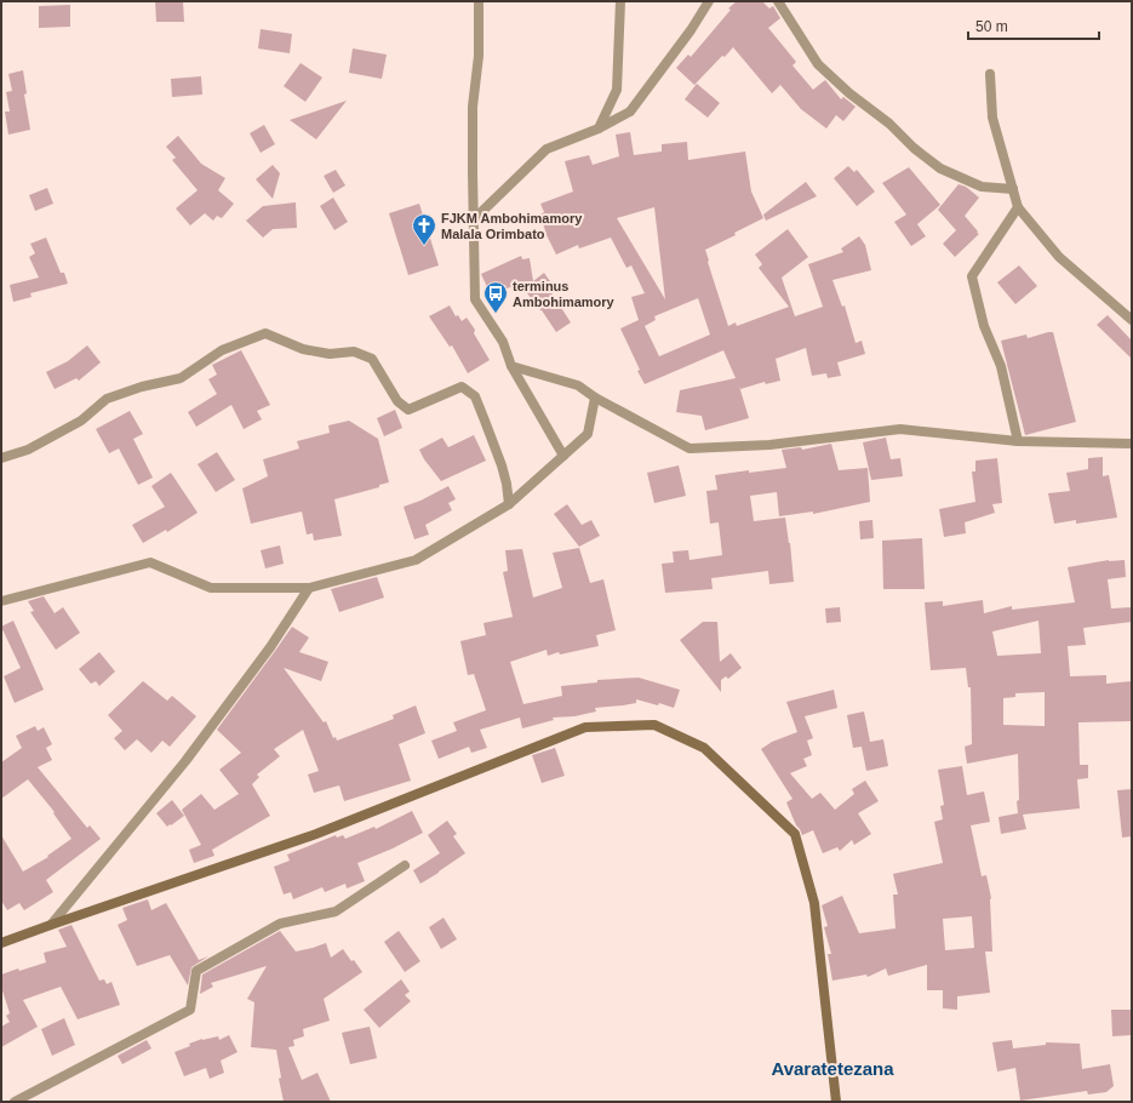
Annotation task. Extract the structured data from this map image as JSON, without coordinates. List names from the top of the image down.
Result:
{
  "districts": ["Avaratetezana"],
  "places": {
    "church": ["FJKM Ambohimamory Malala Orimbato"],
    "bus stop": ["terminus Ambohimamory"]
  },
  "scale_bar": "50 m"
}
